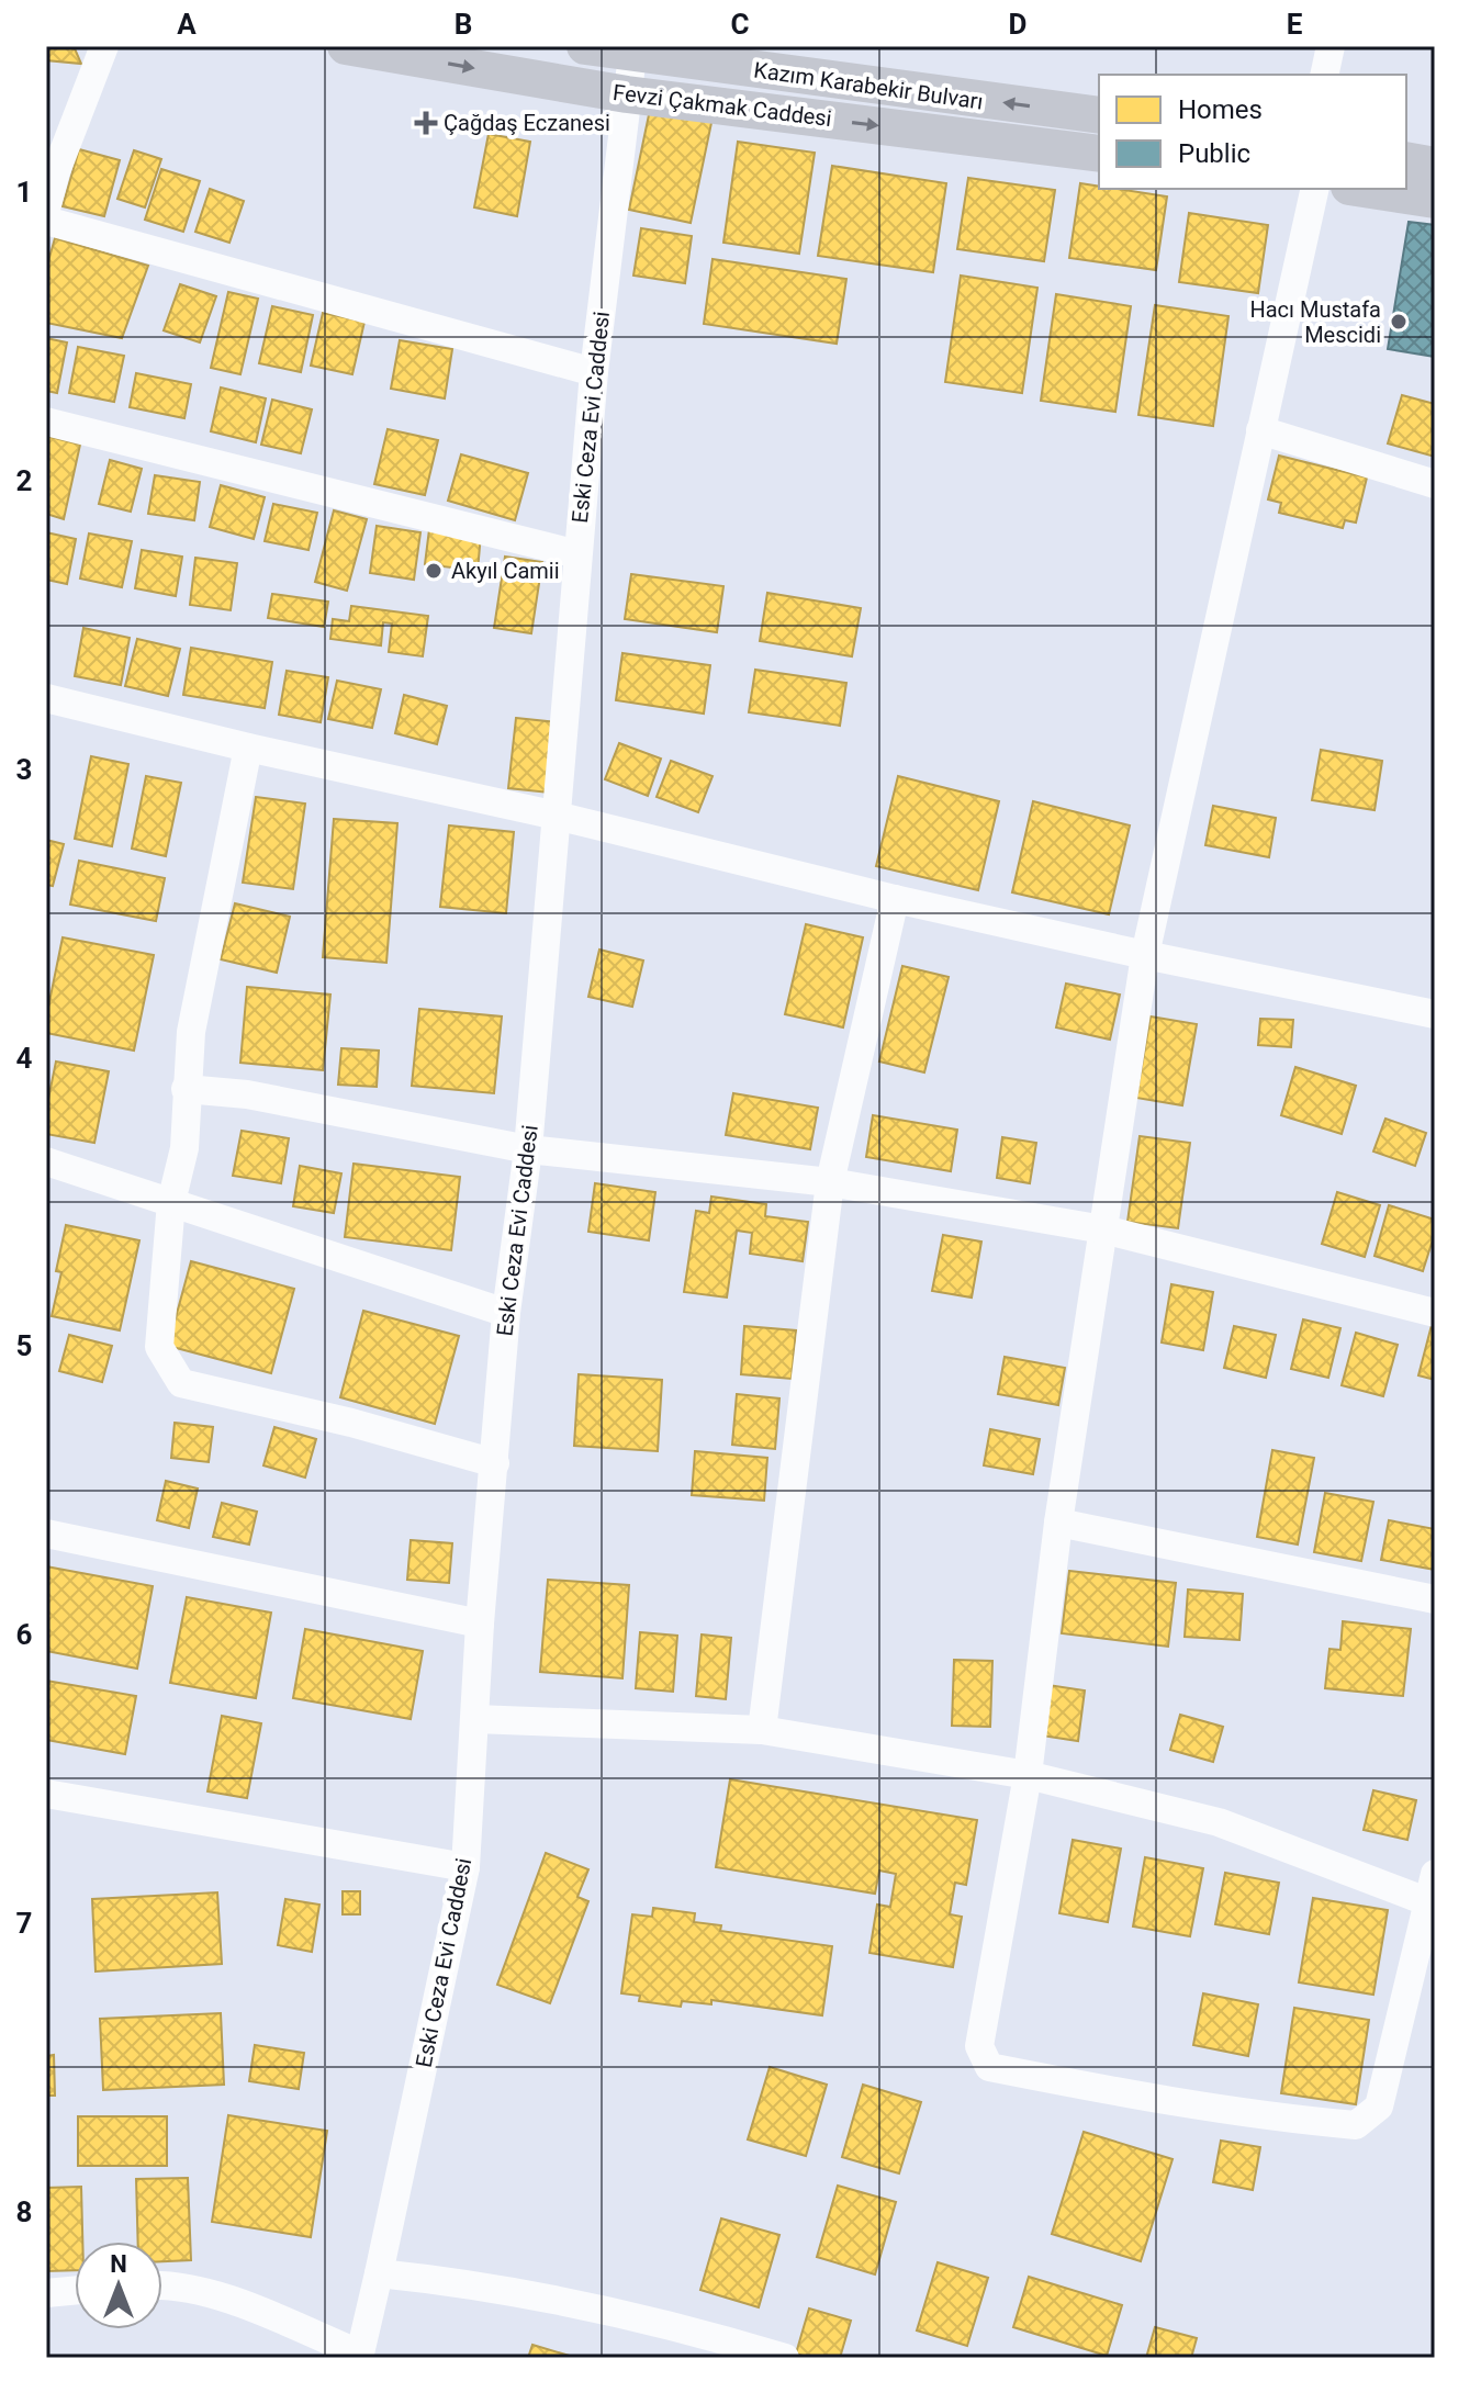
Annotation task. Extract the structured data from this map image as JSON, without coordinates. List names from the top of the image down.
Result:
{
  "streets": {
    "main road": ["Kazım Karabekir Bulvarı", "Fevzi Çakmak Caddesi"],
    "street": ["Eski Ceza Evi Caddesi"]
  },
  "crossings": [
    ["Kazım Karabekir Bulvarı", "Eski Ceza Evi Caddesi"],
    ["Fevzi Çakmak Caddesi", "Eski Ceza Evi Caddesi"]
  ],
  "one_way": ["Kazım Karabekir Bulvarı", "Fevzi Çakmak Caddesi"],
  "places": {
    "health": ["Çağdaş Eczanesi"],
    "other": ["Hacı Mustafa Mescidi", "Akyıl Camii"]
  },
  "legend": ["Homes", "Public"],
  "north": "top",
  "grid": {
    "columns": [
      "A",
      "B",
      "C",
      "D",
      "E"
    ],
    "rows": [
      "1",
      "2",
      "3",
      "4",
      "5",
      "6",
      "7",
      "8"
    ]
  }
}
